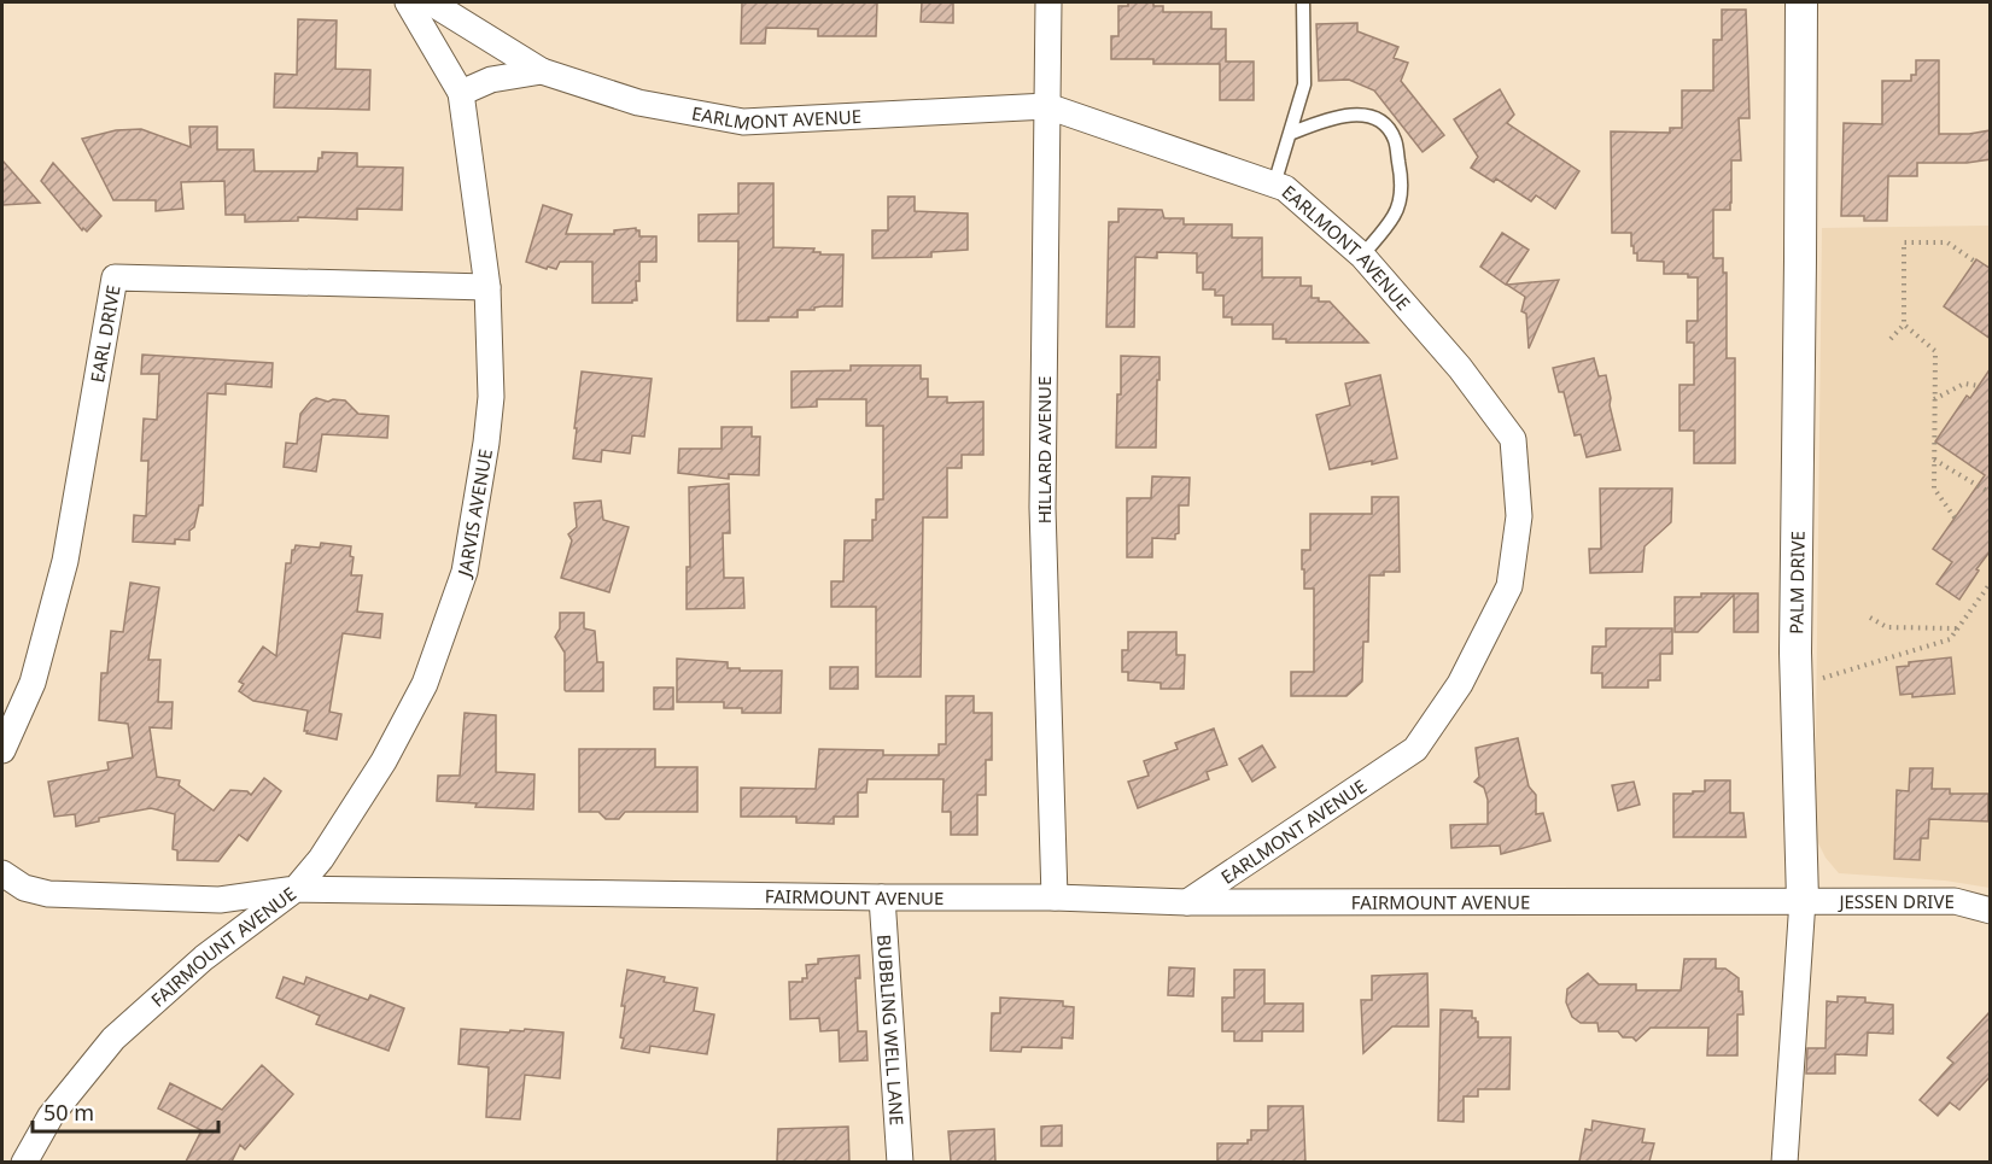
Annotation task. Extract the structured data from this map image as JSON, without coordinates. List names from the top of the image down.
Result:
{
  "streets": {
    "street": [
      "EARLMONT AVENUE",
      "EARL DRIVE",
      "HILLARD AVENUE",
      "JARVIS AVENUE",
      "PALM DRIVE",
      "FAIRMOUNT AVENUE",
      "JESSEN DRIVE",
      "BUBBLING WELL LANE"
    ]
  },
  "crossings": [
    ["EARLMONT AVENUE", "HILLARD AVENUE"],
    ["EARLMONT AVENUE", "JARVIS AVENUE"],
    ["EARLMONT AVENUE", "FAIRMOUNT AVENUE"],
    ["EARL DRIVE", "JARVIS AVENUE"],
    ["HILLARD AVENUE", "FAIRMOUNT AVENUE"],
    ["JARVIS AVENUE", "FAIRMOUNT AVENUE"],
    ["PALM DRIVE", "FAIRMOUNT AVENUE"],
    ["PALM DRIVE", "JESSEN DRIVE"],
    ["FAIRMOUNT AVENUE", "JESSEN DRIVE"],
    ["FAIRMOUNT AVENUE", "BUBBLING WELL LANE"]
  ],
  "scale_bar": "50 m"
}
